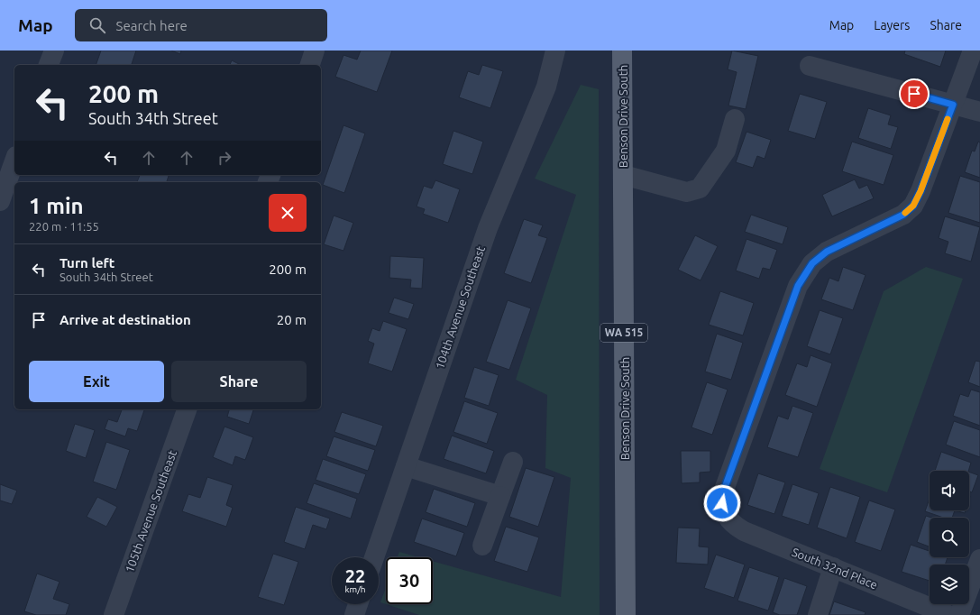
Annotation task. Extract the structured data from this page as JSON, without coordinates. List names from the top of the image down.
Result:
{
  "streets": {
    "main road": ["Benson Drive South", "WA 515"],
    "street": ["104th Avenue Southeast", "105th Avenue Southeast", "South 32nd Place"]
  },
  "page": {
    "header": "Map",
    "search": "Search here",
    "nav": ["Map", "Layers", "Share"],
    "turn": ["200 m", "South 34th Street"],
    "heading": ["1 min", "220 m · 11:55"],
    "list": [
      {
        "name": "Turn left",
        "note": "South 34th Street",
        "value": "200 m"
      },
      {
        "name": "Arrive at destination",
        "value": "20 m"
      }
    ],
    "buttons": ["Exit", "Share"],
    "speed": "22 km/h",
    "limit": "30"
  }
}
